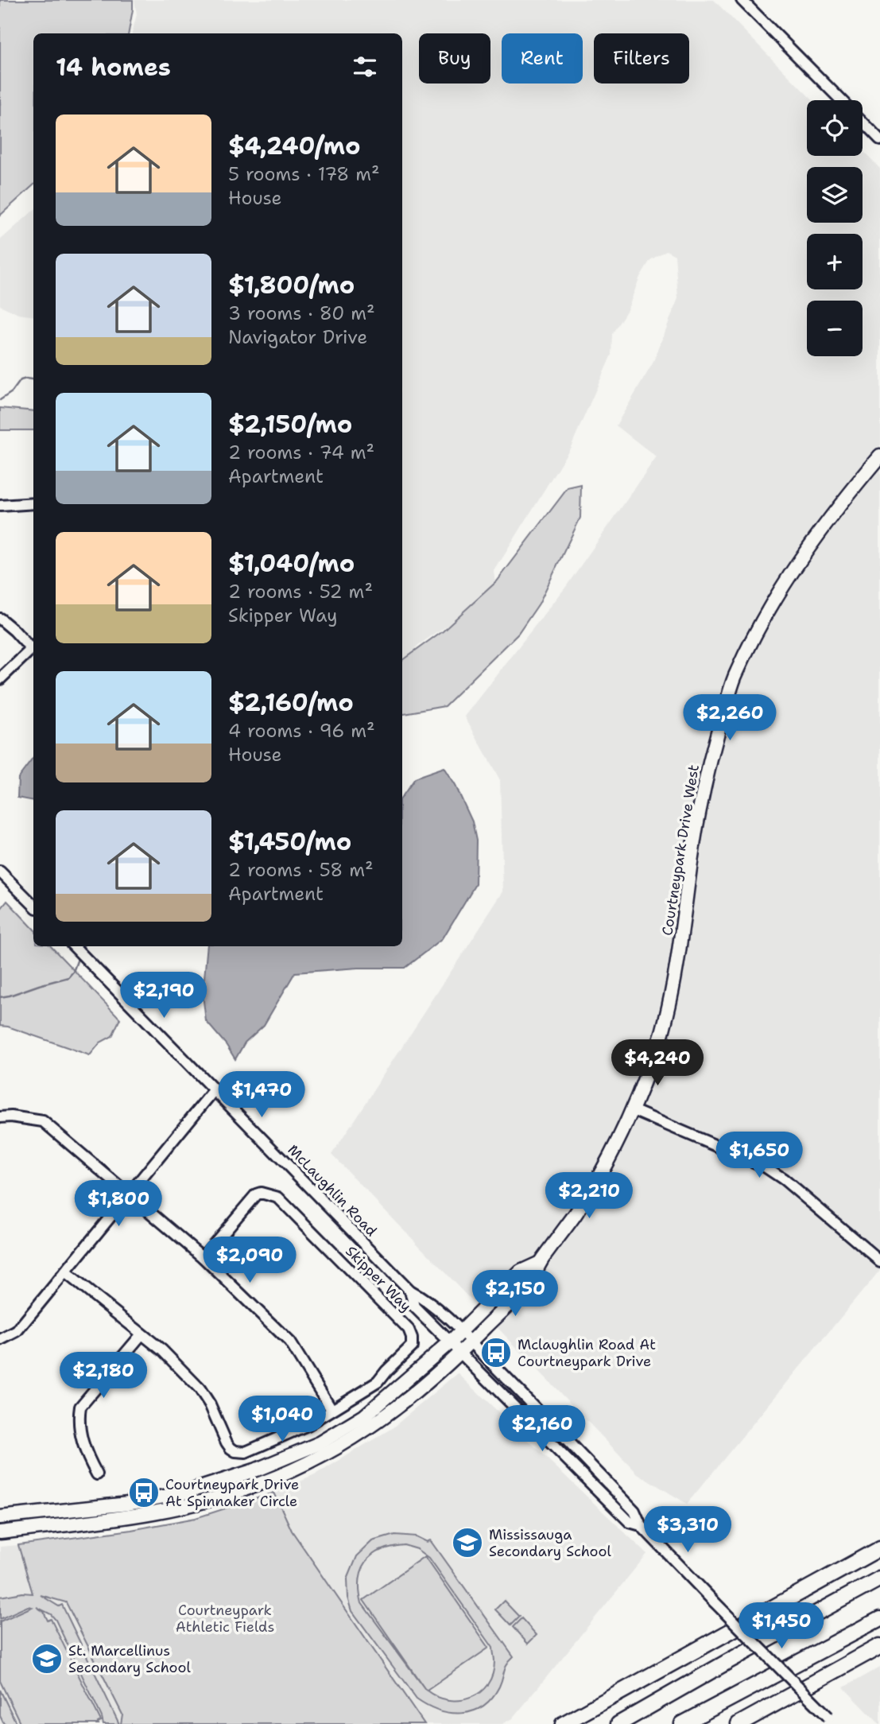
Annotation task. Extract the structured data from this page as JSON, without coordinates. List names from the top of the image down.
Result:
{
  "streets": {
    "main road": ["Courtneypark Drive West"],
    "street": ["McLaughlin Road", "Skipper Way"]
  },
  "crossings": [
    ["Courtneypark Drive West", "McLaughlin Road"]
  ],
  "parks": ["Courtneypark Athletic Fields"],
  "places": {
    "bus stop": ["Mclaughlin Road At Courtneypark Drive", "Courtneypark Drive At Spinnaker Circle"],
    "school or university": ["Mississauga Secondary School", "St. Marcellinus Secondary School"]
  },
  "page": {
    "chip": ["Buy", "Rent", "Filters"],
    "heading": "14 homes",
    "map_buttons": ["+", "−"],
    "list": [
      {
        "name": "$4,240/mo",
        "note": "5 rooms · 178 m² · House"
      },
      {
        "name": "$1,800/mo",
        "note": "3 rooms · 80 m² · Navigator Drive"
      },
      {
        "name": "$2,150/mo",
        "note": "2 rooms · 74 m² · Apartment"
      },
      {
        "name": "$1,040/mo",
        "note": "2 rooms · 52 m² · Skipper Way"
      },
      {
        "name": "$2,160/mo",
        "note": "4 rooms · 96 m² · House"
      },
      {
        "name": "$1,450/mo",
        "note": "2 rooms · 58 m² · Apartment"
      }
    ],
    "price": [
      "$2,260",
      "$2,190",
      "$4,240",
      "$1,470",
      "$1,650",
      "$2,210",
      "$1,800",
      "$2,090",
      "$2,150",
      "$2,180",
      "$1,040",
      "$2,160",
      "$3,310",
      "$1,450"
    ]
  }
}
